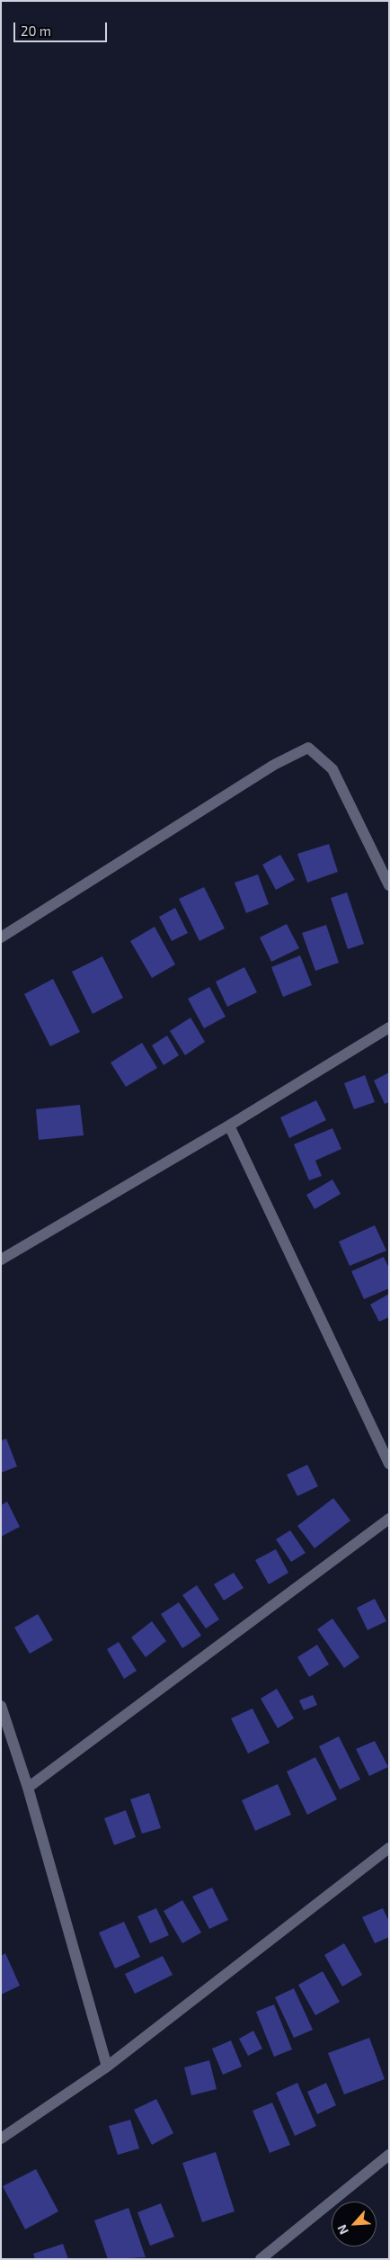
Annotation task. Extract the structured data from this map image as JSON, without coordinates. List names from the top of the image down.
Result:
{
  "scale_bar": "20 m",
  "north": "bottom left"
}
